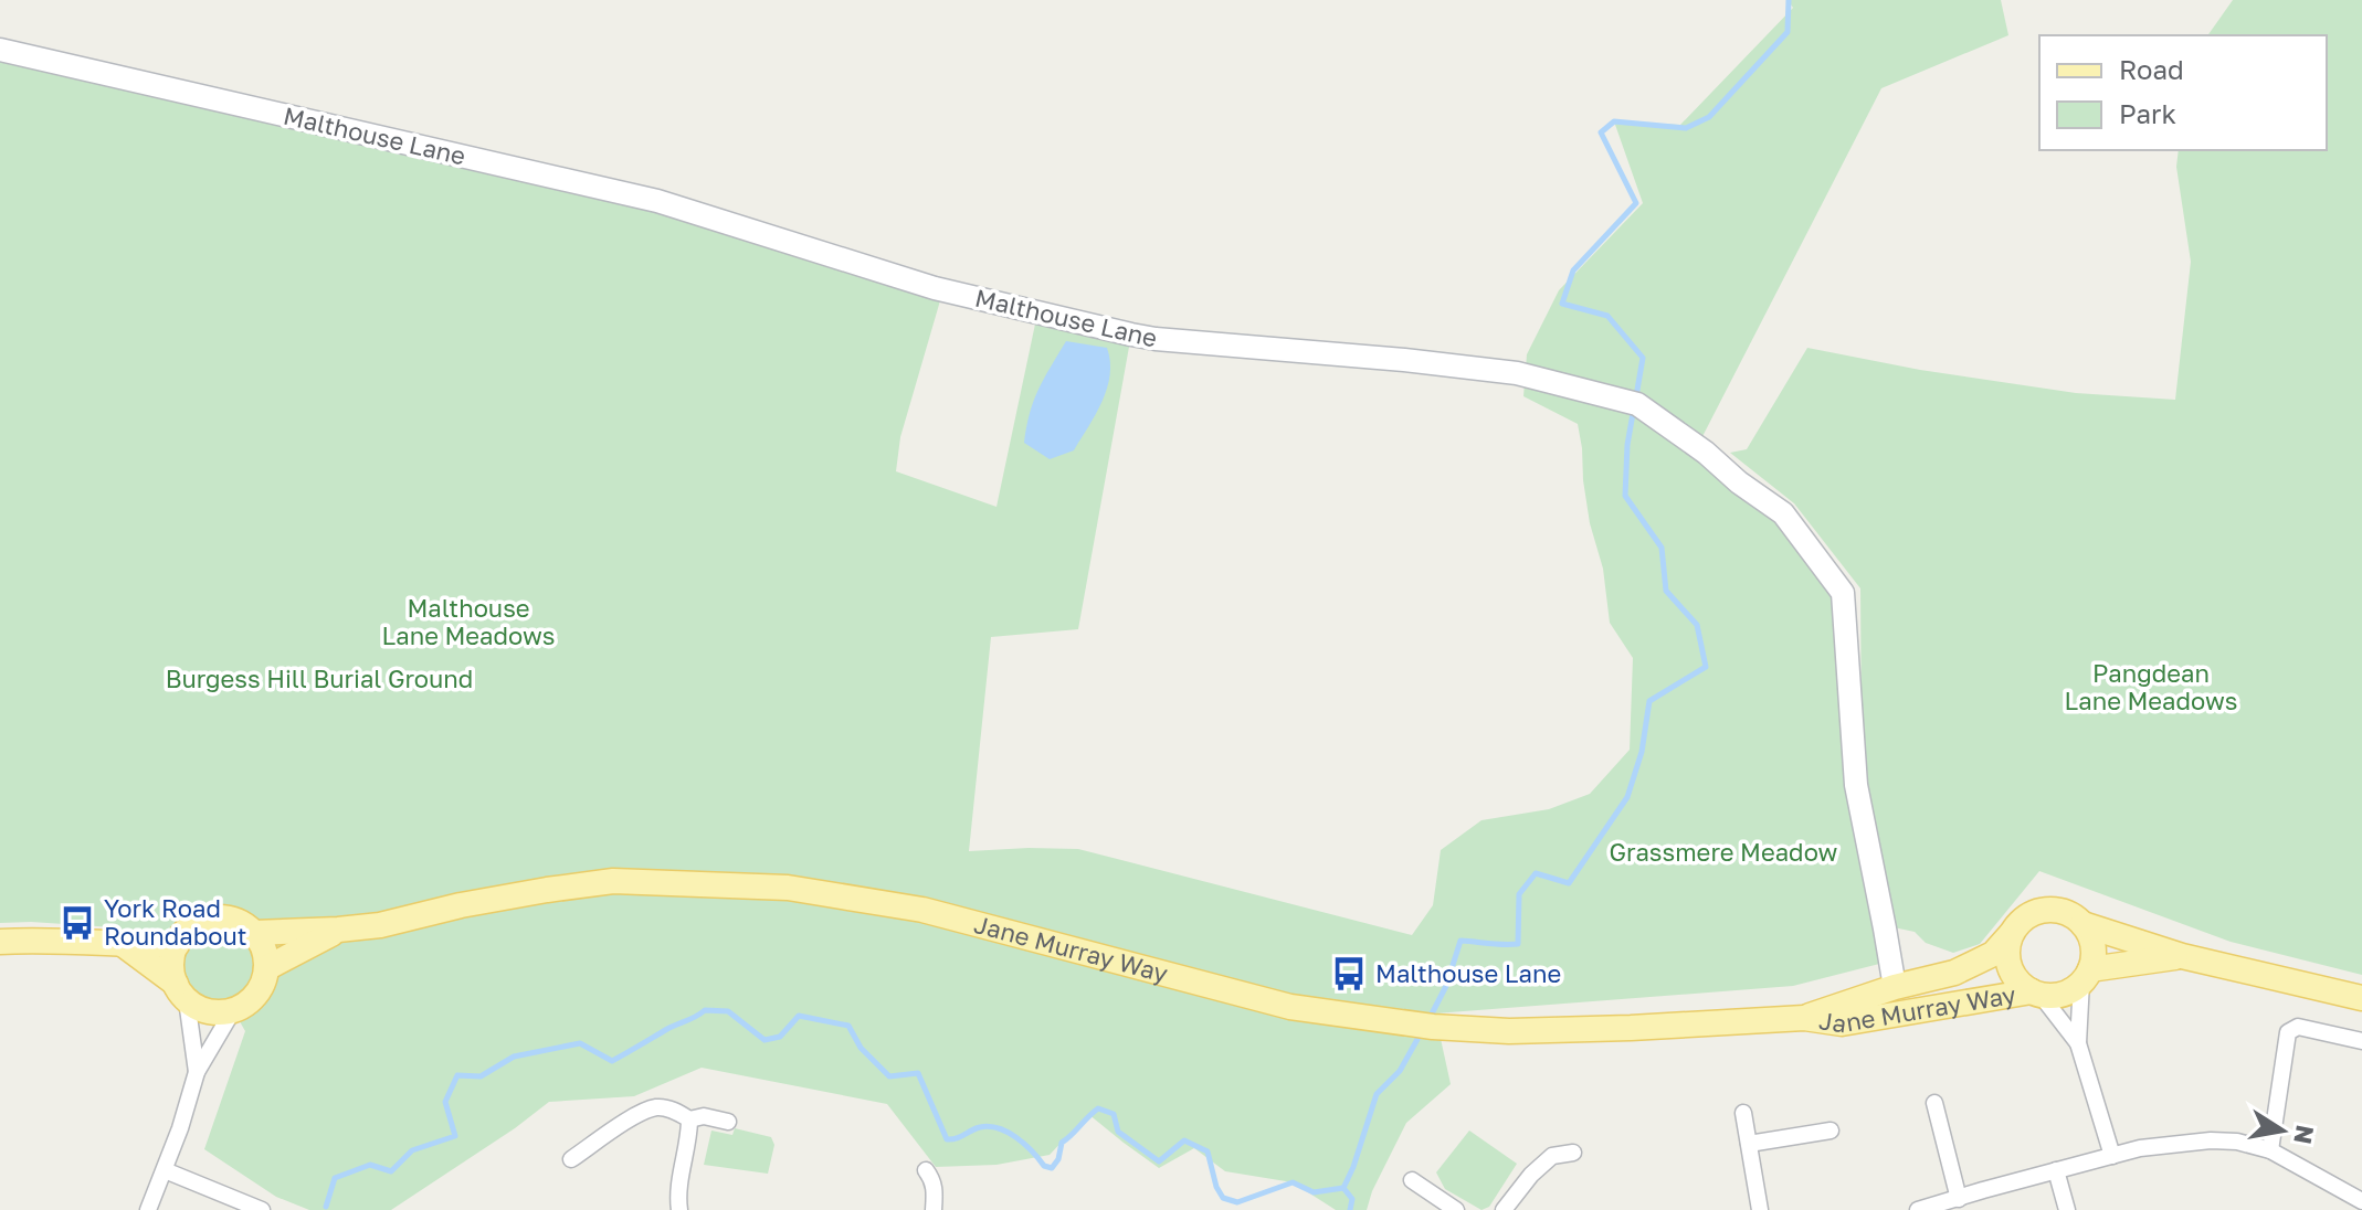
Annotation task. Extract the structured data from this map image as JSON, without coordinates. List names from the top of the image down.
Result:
{
  "streets": {
    "main road": ["Jane Murray Way"],
    "street": ["Malthouse Lane"]
  },
  "crossings": [
    ["Malthouse Lane", "Jane Murray Way"]
  ],
  "parks": [
    "Malthouse Lane Meadows",
    "Pangdean Lane Meadows",
    "Burgess Hill Burial Ground",
    "Grassmere Meadow"
  ],
  "places": {
    "bus stop": ["York Road Roundabout", "Malthouse Lane"]
  },
  "legend": ["Road", "Park"],
  "north": "right"
}
